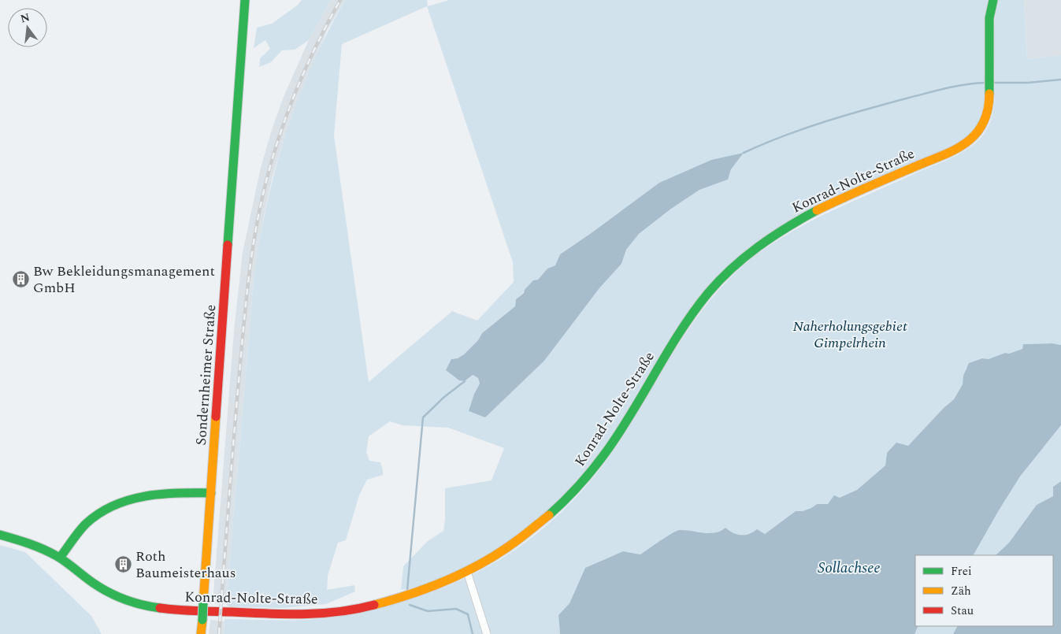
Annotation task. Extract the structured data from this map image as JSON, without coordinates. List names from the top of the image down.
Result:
{
  "streets": {
    "street": ["Konrad-Nolte-Straße", "Sondernheimer Straße"]
  },
  "water": ["Sollachsee"],
  "parks": ["Naherholungsgebiet Gimpelrhein"],
  "places": {
    "building": ["Bw Bekleidungsmanagement GmbH", "Roth Baumeisterhaus"]
  },
  "legend": ["Frei", "Zäh", "Stau"],
  "north": "top"
}
